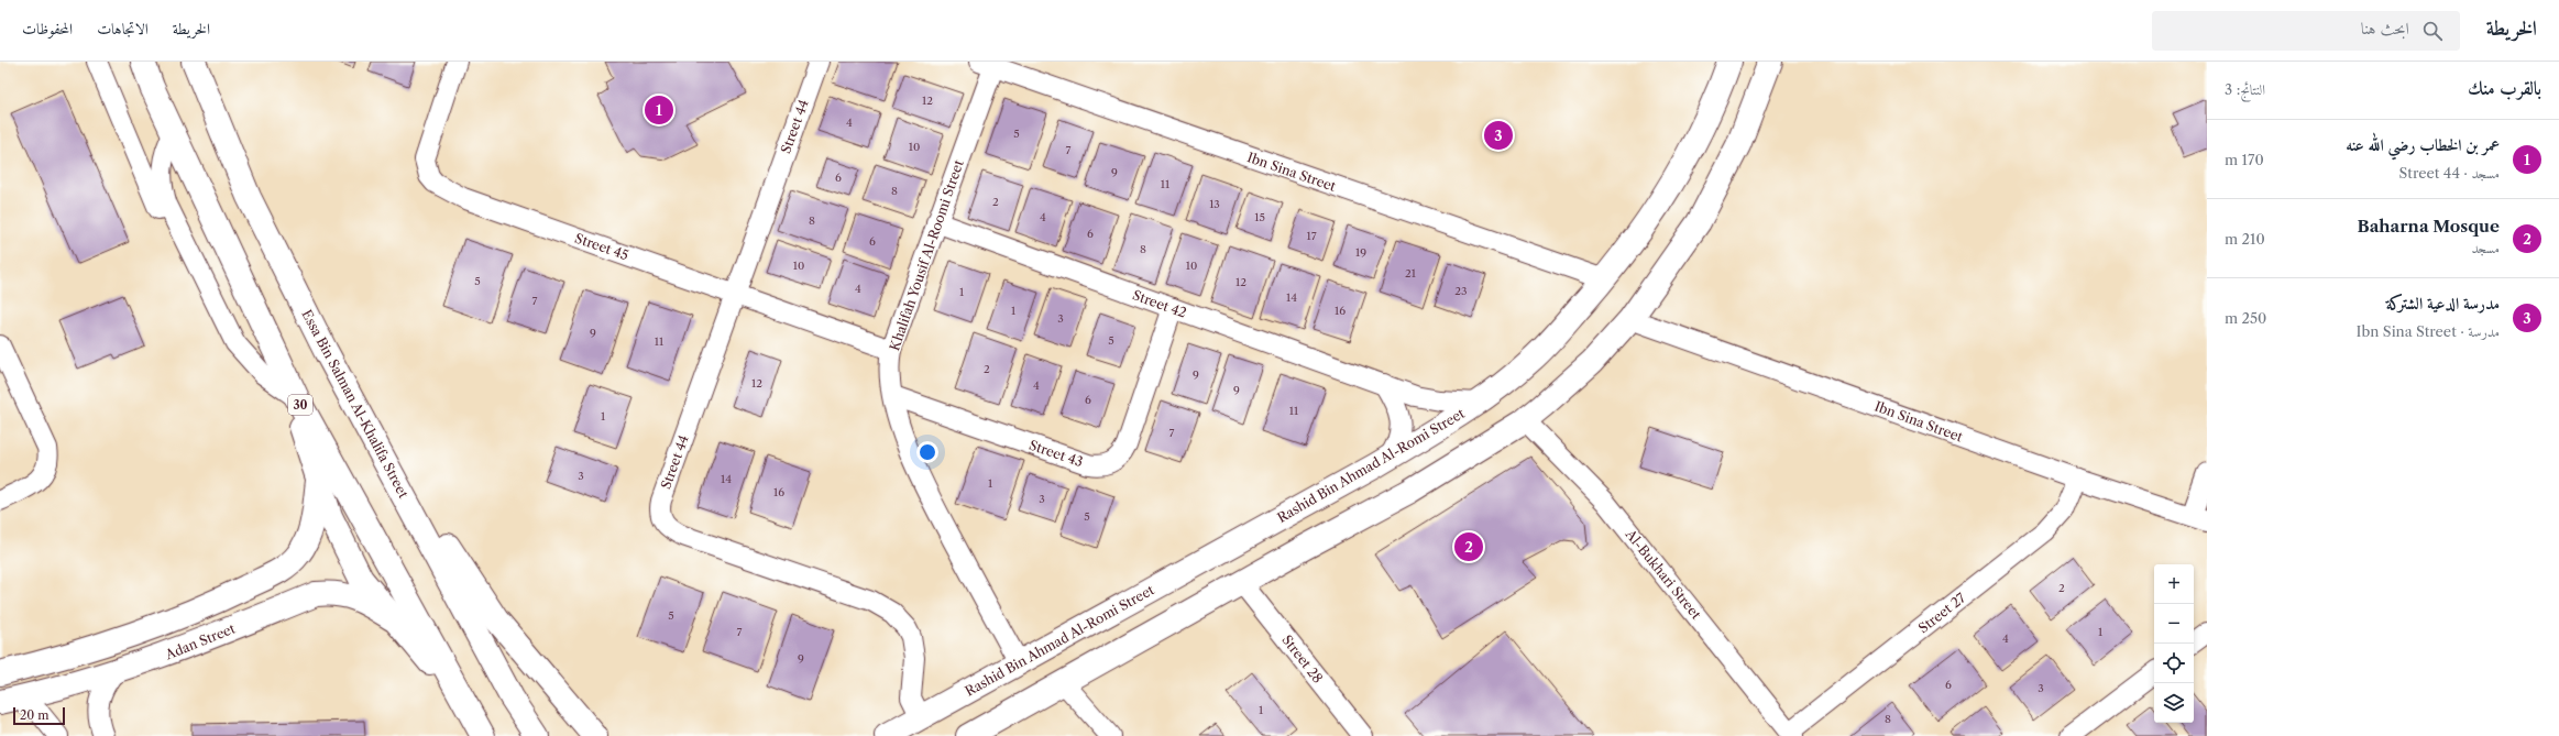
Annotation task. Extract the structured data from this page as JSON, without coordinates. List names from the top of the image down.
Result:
{
  "streets": {
    "main road": [
      "Essa Bin Salman Al-Khalifa Street",
      "30",
      "Rashid Bin Ahmad Al-Romi Street",
      "Adan Street"
    ],
    "street": [
      "Street 44",
      "Ibn Sina Street",
      "Street 45",
      "Khalifah Yousif Al-Roomi Street",
      "Street 42",
      "Street 43",
      "Al-Bukhari Street",
      "Street 27",
      "Street 28"
    ]
  },
  "crossings": [
    ["Street 44", "Street 45"],
    ["Street 44", "Rashid Bin Ahmad Al-Romi Street"],
    ["Ibn Sina Street", "Khalifah Yousif Al-Roomi Street"],
    ["Ibn Sina Street", "Rashid Bin Ahmad Al-Romi Street"],
    ["Ibn Sina Street", "Street 27"],
    ["Street 45", "Khalifah Yousif Al-Roomi Street"],
    ["Khalifah Yousif Al-Roomi Street", "Street 42"],
    ["Khalifah Yousif Al-Roomi Street", "Street 43"],
    ["Khalifah Yousif Al-Roomi Street", "Rashid Bin Ahmad Al-Romi Street"],
    ["Street 42", "Street 43"],
    ["Street 42", "Rashid Bin Ahmad Al-Romi Street"],
    ["Al-Bukhari Street", "Street 27"]
  ],
  "house_numbers": [
    "12",
    "4",
    "5",
    "10",
    "7",
    "9",
    "6",
    "11",
    "8",
    "2",
    "13",
    "4",
    "15",
    "8",
    "6",
    "17",
    "6",
    "8",
    "19",
    "10",
    "10",
    "21",
    "5",
    "12",
    "4",
    "23",
    "1",
    "14",
    "7",
    "1",
    "16",
    "3",
    "9",
    "5",
    "11",
    "2",
    "9",
    "12",
    "4",
    "9",
    "6",
    "11",
    "1",
    "7",
    "3",
    "14",
    "1",
    "16",
    "3",
    "5",
    "2",
    "5",
    "7",
    "1",
    "4",
    "9",
    "6",
    "3",
    "1",
    "8"
  ],
  "scale_bar": "20 m",
  "page": {
    "header": "الخريطة",
    "search": "ابحث هنا",
    "nav": ["الخريطة", "الاتجاهات", "المحفوظات"],
    "heading": ["بالقرب منك", "النتائج: 3"],
    "pins": ["1", "3", "2"],
    "list": [
      {
        "mark": "1",
        "name": "عمر بن الخطاب رضي الله عنه",
        "note": "مسجد · Street 44",
        "value": "170 m"
      },
      {
        "mark": "2",
        "name": "Baharna Mosque",
        "note": "مسجد",
        "value": "210 m"
      },
      {
        "mark": "3",
        "name": "مدرسة الدعية الشتركة",
        "note": "مدرسة · Ibn Sina Street",
        "value": "250 m"
      }
    ],
    "map_buttons": ["+", "−"],
    "scale": "20 m"
  }
}
